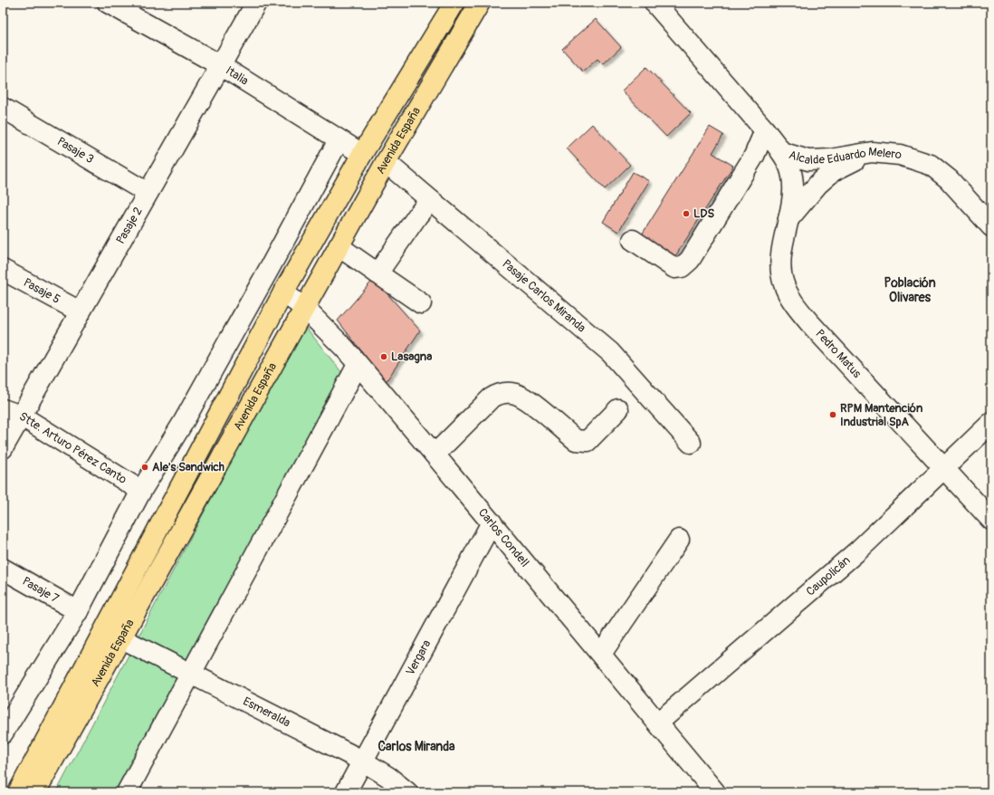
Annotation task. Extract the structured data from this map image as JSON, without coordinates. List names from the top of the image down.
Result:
{
  "streets": {
    "main road": ["Avenida España"],
    "street": [
      "Italia",
      "Pasaje 3",
      "Alcalde Eduardo Melero",
      "Pasaje 2",
      "Pasaje 5",
      "Pasaje Carlos Miranda",
      "Pedro Matus",
      "Stte. Arturo Pérez Canto",
      "Carlos Condell",
      "Caupolicán",
      "Pasaje 7",
      "Vergara",
      "Esmeralda"
    ]
  },
  "crossings": [
    ["Italia", "Avenida España"],
    ["Italia", "Pasaje 2"],
    ["Avenida España", "Pasaje Carlos Miranda"],
    ["Avenida España", "Carlos Condell"],
    ["Avenida España", "Esmeralda"],
    ["Pasaje 3", "Pasaje 2"],
    ["Alcalde Eduardo Melero", "Pedro Matus"],
    ["Pasaje 2", "Pasaje 5"],
    ["Pasaje 2", "Stte. Arturo Pérez Canto"],
    ["Pedro Matus", "Caupolicán"],
    ["Carlos Condell", "Caupolicán"],
    ["Carlos Condell", "Vergara"],
    ["Vergara", "Esmeralda"]
  ],
  "districts": ["Población Olivares", "Carlos Miranda"],
  "places": [
    "LDS",
    "Lasagna",
    "RPM Mantención Industrial SpA",
    "Ale's Sandwich"
  ]
}
